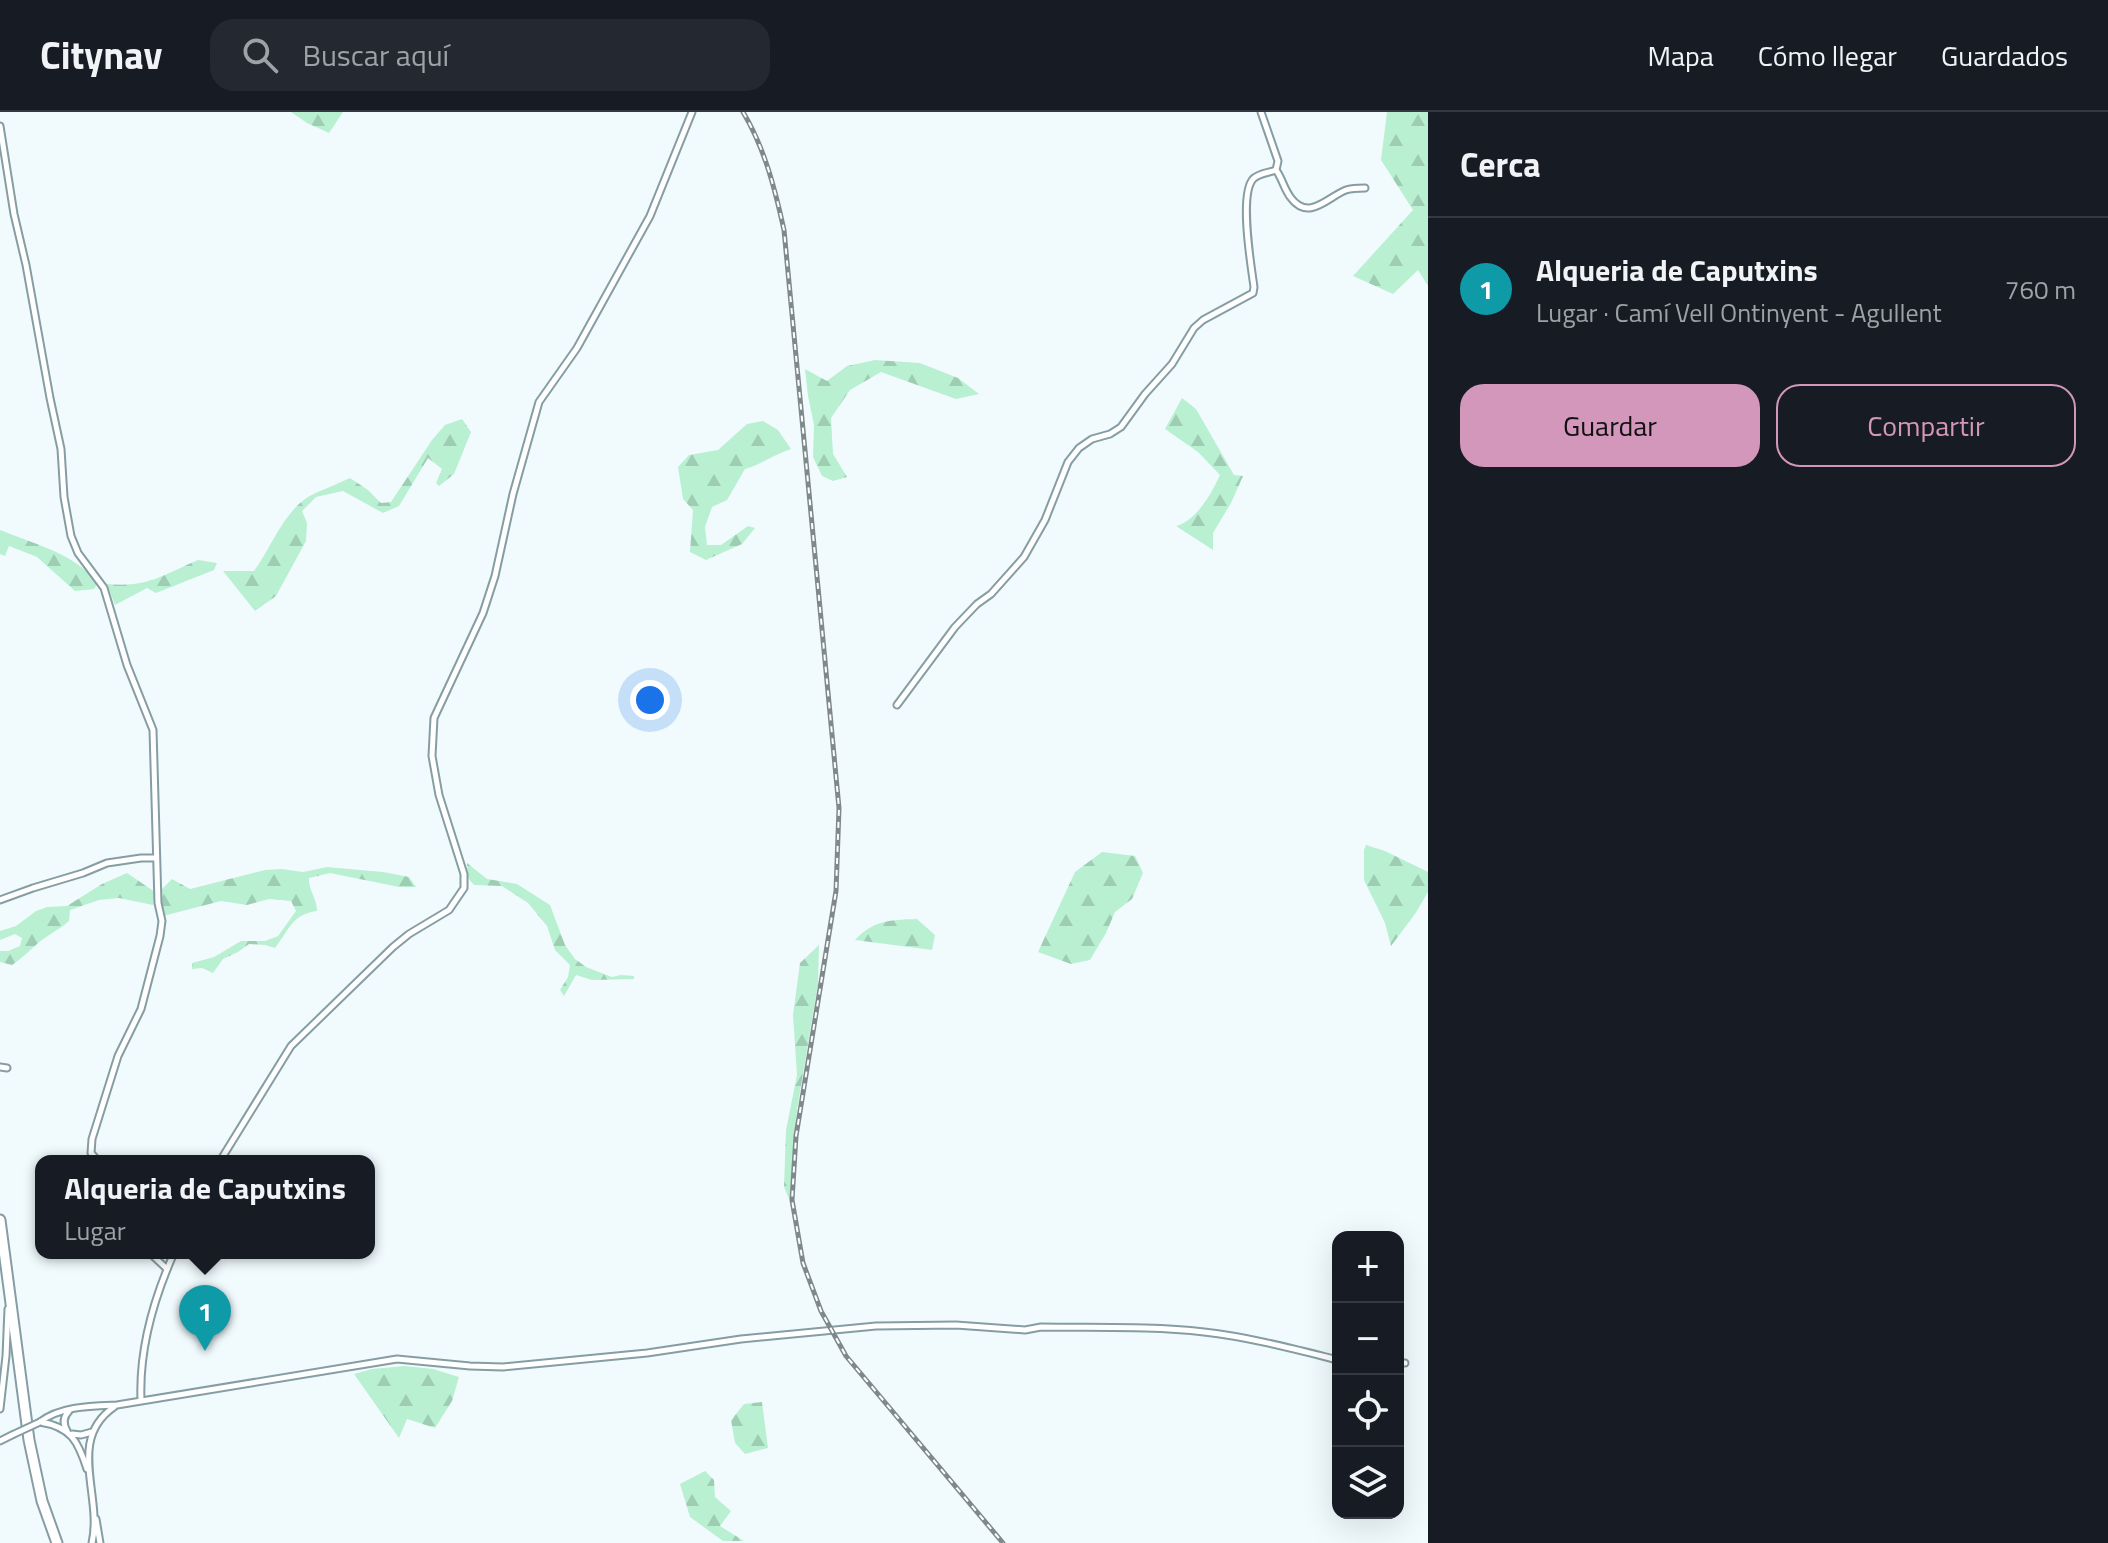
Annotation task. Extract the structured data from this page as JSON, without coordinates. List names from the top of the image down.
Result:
{
  "page": {
    "header": "Citynav",
    "search": "Buscar aquí",
    "nav": ["Mapa", "Cómo llegar", "Guardados"],
    "heading": "Cerca",
    "list": [
      {
        "mark": "1",
        "name": "Alqueria de Caputxins",
        "note": "Lugar · Camí Vell Ontinyent - Agullent",
        "value": "760 m"
      }
    ],
    "buttons": ["Guardar", "Compartir"],
    "popup": ["Alqueria de Caputxins", "Lugar"],
    "map_buttons": ["+", "−"],
    "pins": "1"
  }
}
